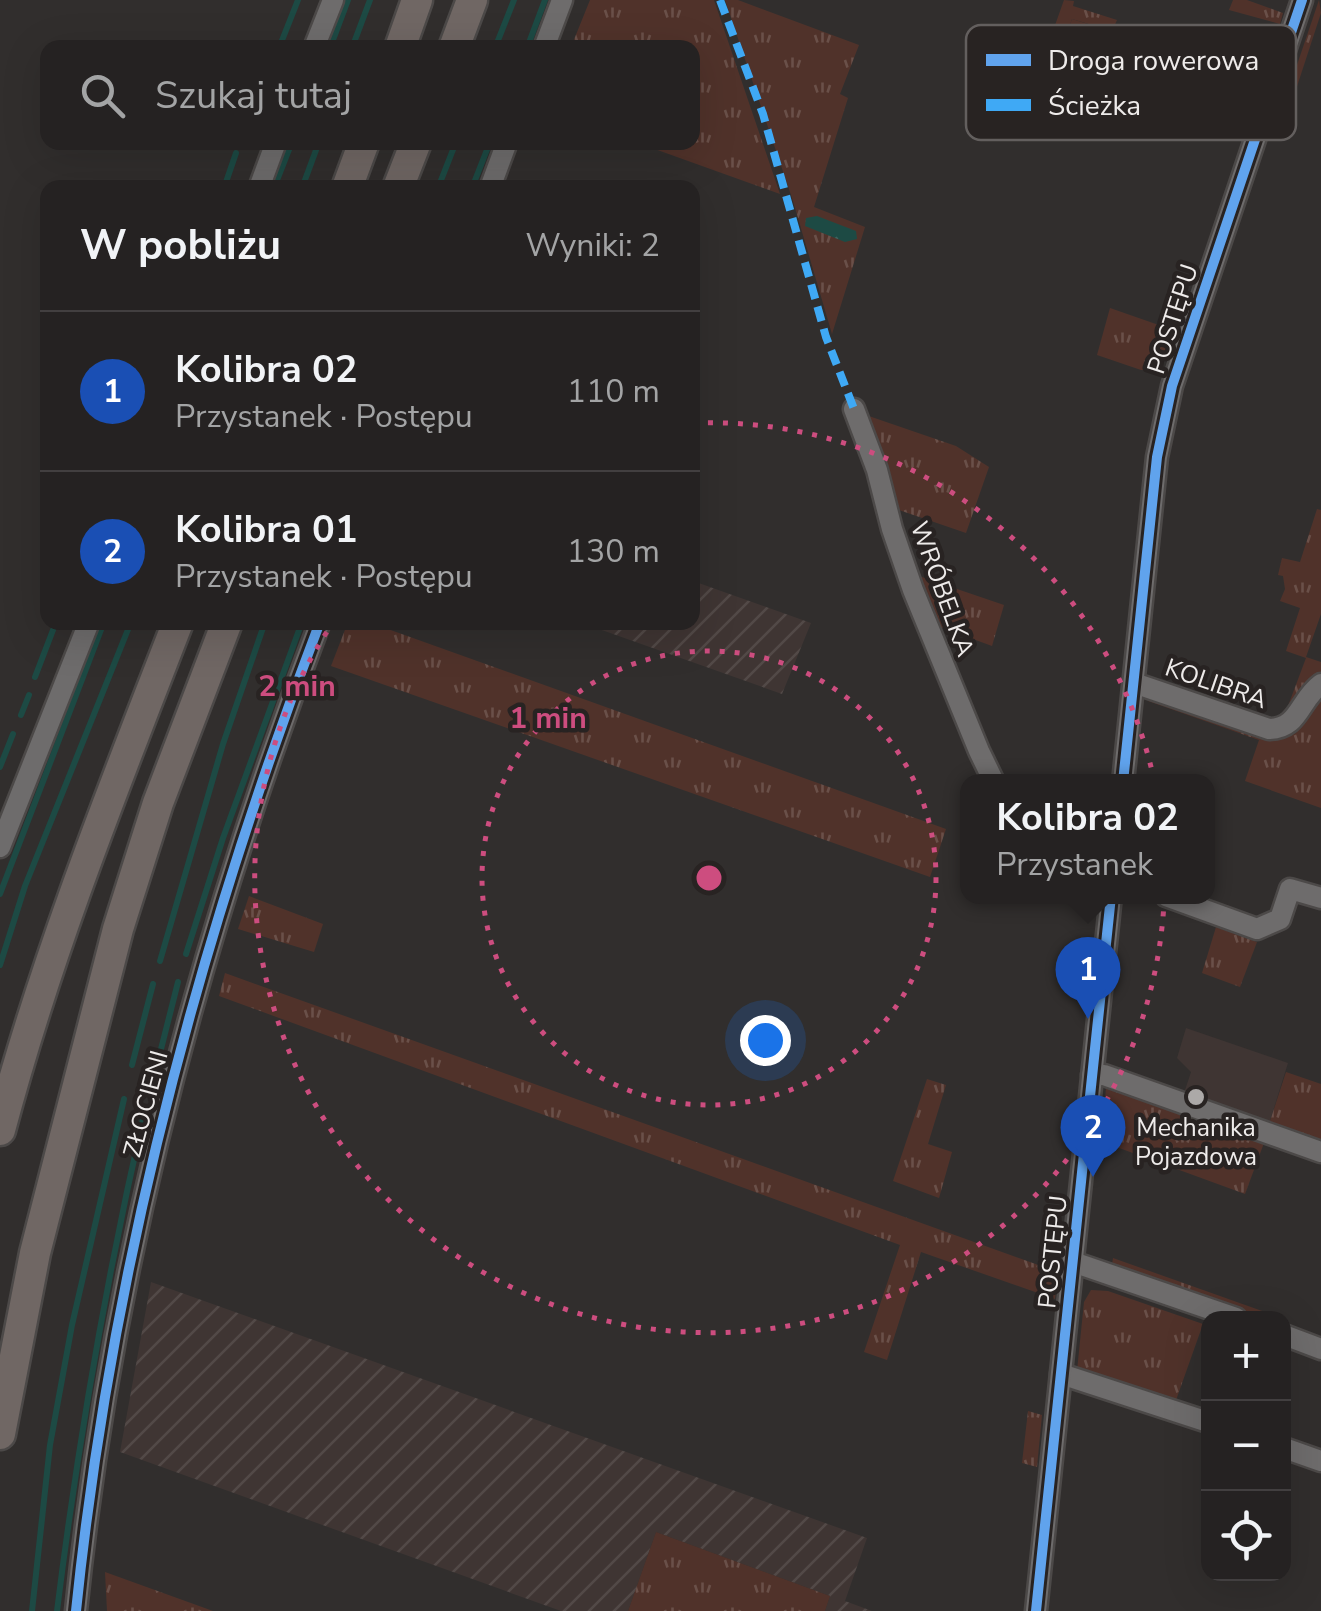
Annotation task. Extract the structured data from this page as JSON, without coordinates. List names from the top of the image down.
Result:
{
  "streets": {
    "street": [
      "POSTĘPU",
      "WRÓBELKA",
      "KOLIBRA",
      "ZŁOCIENI"
    ]
  },
  "crossings": [
    ["POSTĘPU", "KOLIBRA"]
  ],
  "places": ["Mechanika Pojazdowa"],
  "legend": ["Droga rowerowa", "Ścieżka"],
  "page": {
    "search": "Szukaj tutaj",
    "heading": ["W pobliżu", "Wyniki: 2"],
    "list": [
      {
        "mark": "1",
        "name": "Kolibra 02",
        "note": "Przystanek · Postępu",
        "value": "110 m"
      },
      {
        "mark": "2",
        "name": "Kolibra 01",
        "note": "Przystanek · Postępu",
        "value": "130 m"
      }
    ],
    "popup": ["Kolibra 02", "Przystanek"],
    "pins": ["1", "2"],
    "map_buttons": ["+", "−"]
  },
  "rings": ["2 min", "1 min"]
}
